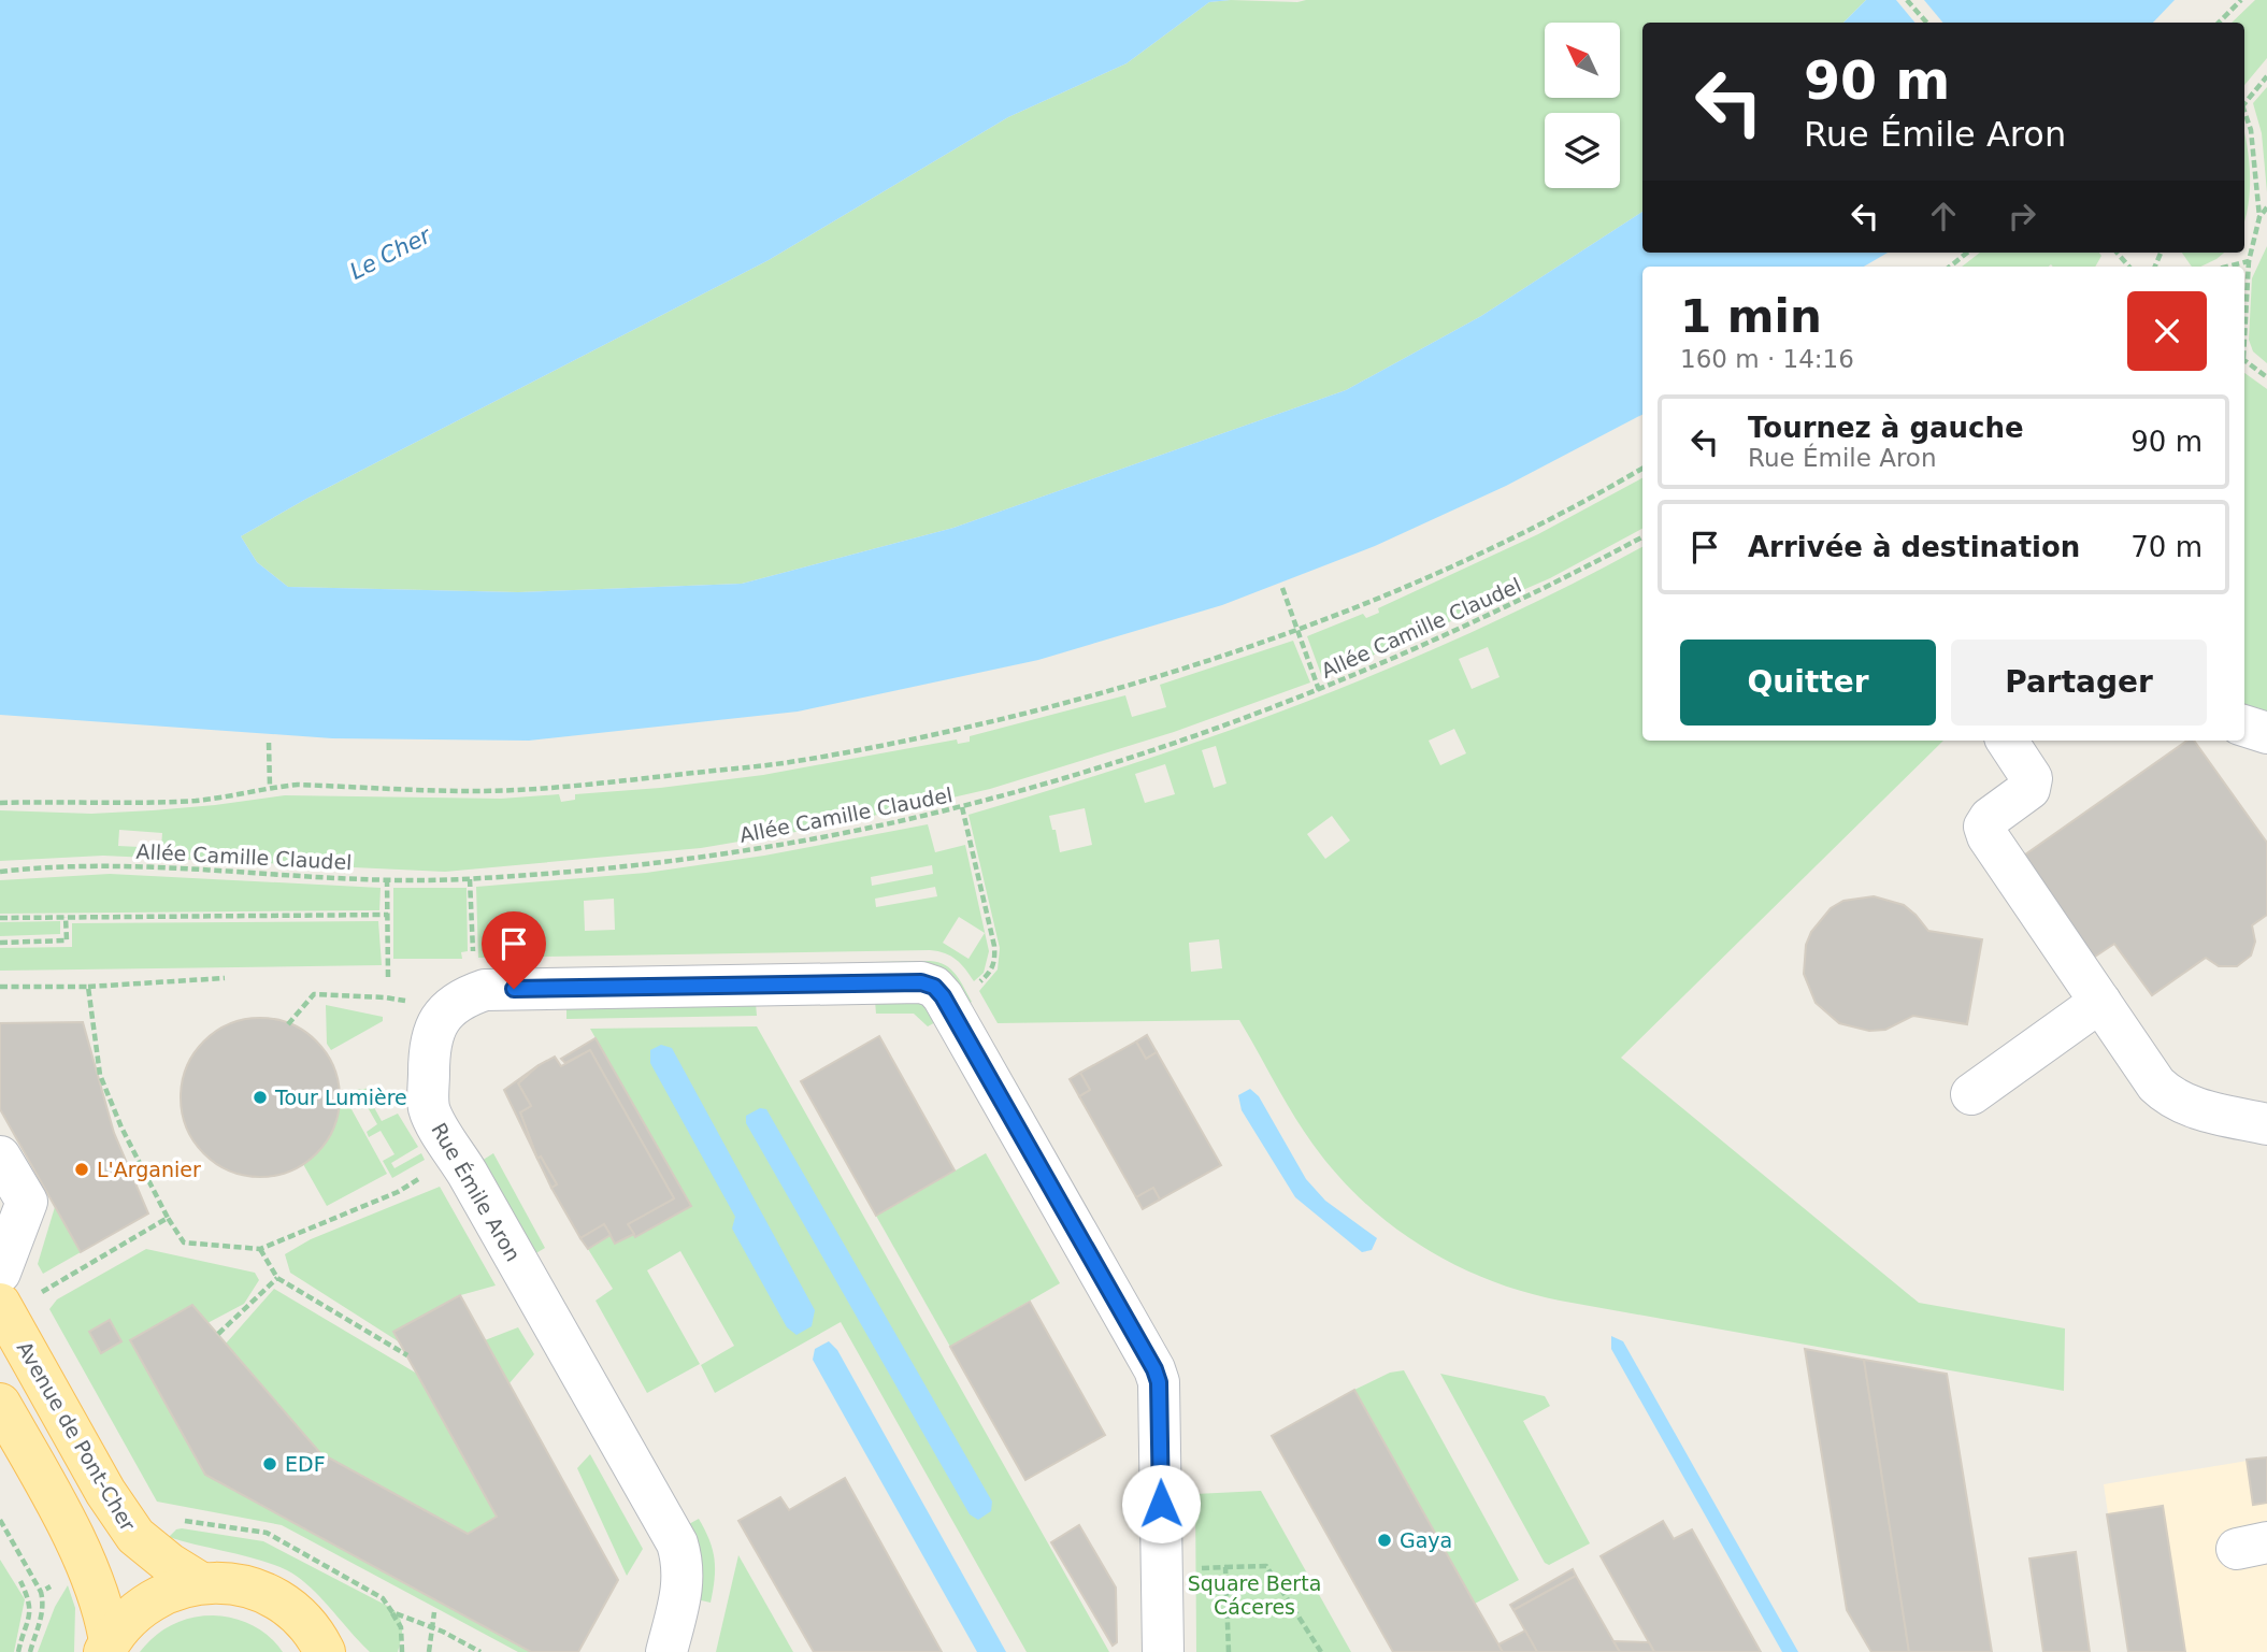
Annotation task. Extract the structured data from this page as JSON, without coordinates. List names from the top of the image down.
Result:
{
  "streets": {
    "main road": ["Avenue de Pont-Cher"],
    "street": ["Rue Émile Aron"],
    "path": ["Allée Camille Claudel"]
  },
  "water": ["Le Cher"],
  "parks": ["Square Berta Cáceres"],
  "places": [
    "Tour Lumière",
    "L'Arganier",
    "EDF",
    "Gaya"
  ],
  "north": "top left",
  "page": {
    "turn": ["90 m", "Rue Émile Aron"],
    "heading": ["1 min", "160 m · 14:16"],
    "list": [
      {
        "name": "Tournez à gauche",
        "note": "Rue Émile Aron",
        "value": "90 m"
      },
      {
        "name": "Arrivée à destination",
        "value": "70 m"
      }
    ],
    "buttons": ["Quitter", "Partager"]
  }
}
